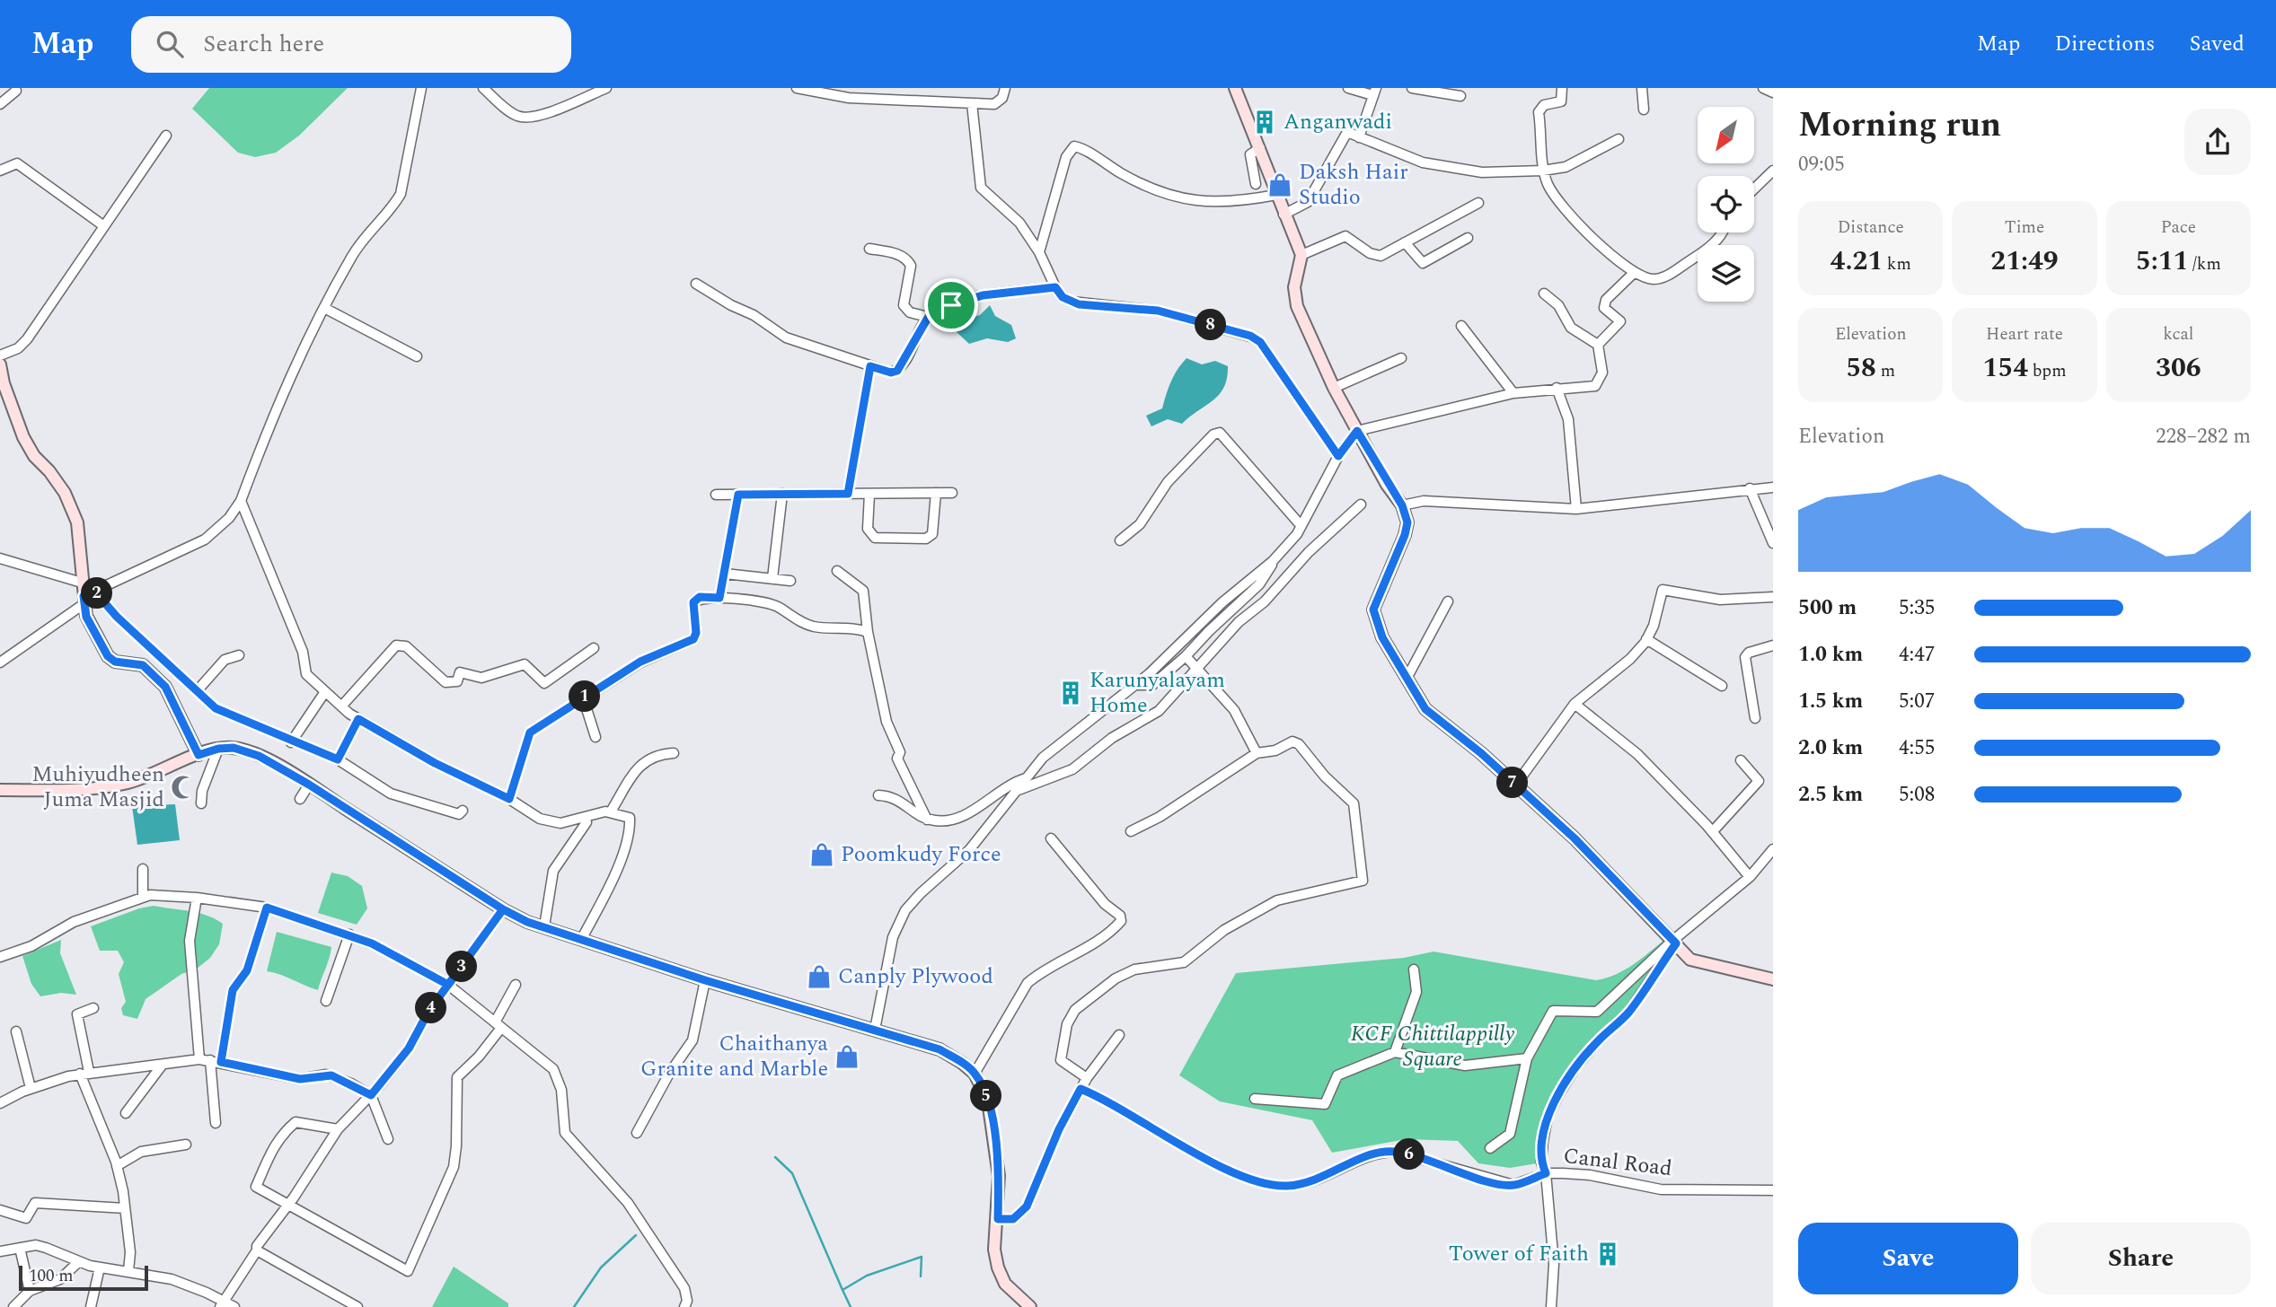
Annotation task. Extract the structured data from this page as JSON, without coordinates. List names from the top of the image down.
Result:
{
  "streets": {
    "street": ["Canal Road"]
  },
  "parks": ["KCF Chittilappilly Square"],
  "places": {
    "building": ["Anganwadi", "Karunyalayam Home", "Tower of Faith"],
    "shop": [
      "Daksh Hair Studio",
      "Poomkudy Force",
      "Canply Plywood",
      "Chaithanya Granite and Marble"
    ],
    "mosque": ["Muhiyudheen Juma Masjid"]
  },
  "scale_bar": "100 m",
  "north": "bottom left",
  "page": {
    "header": "Map",
    "search": "Search here",
    "nav": ["Map", "Directions", "Saved"],
    "heading": ["Morning run", "09:05"],
    "stats": [
      ["Distance", "4.21 km"],
      ["Time", "21:49"],
      ["Pace", "5:11 /km"],
      ["Elevation", "58 m"],
      ["Heart rate", "154 bpm"],
      ["kcal", "306"]
    ],
    "pins": [
      "8",
      "2",
      "1",
      "7",
      "3",
      "4",
      "5",
      "6"
    ],
    "chart": ["Elevation", "228–282 m"],
    "list": [
      {
        "name": "500 m",
        "note": "5:35"
      },
      {
        "name": "1.0 km",
        "note": "4:47"
      },
      {
        "name": "1.5 km",
        "note": "5:07"
      },
      {
        "name": "2.0 km",
        "note": "4:55"
      },
      {
        "name": "2.5 km",
        "note": "5:08"
      }
    ],
    "buttons": ["Save", "Share"],
    "scale": "100 m"
  }
}
